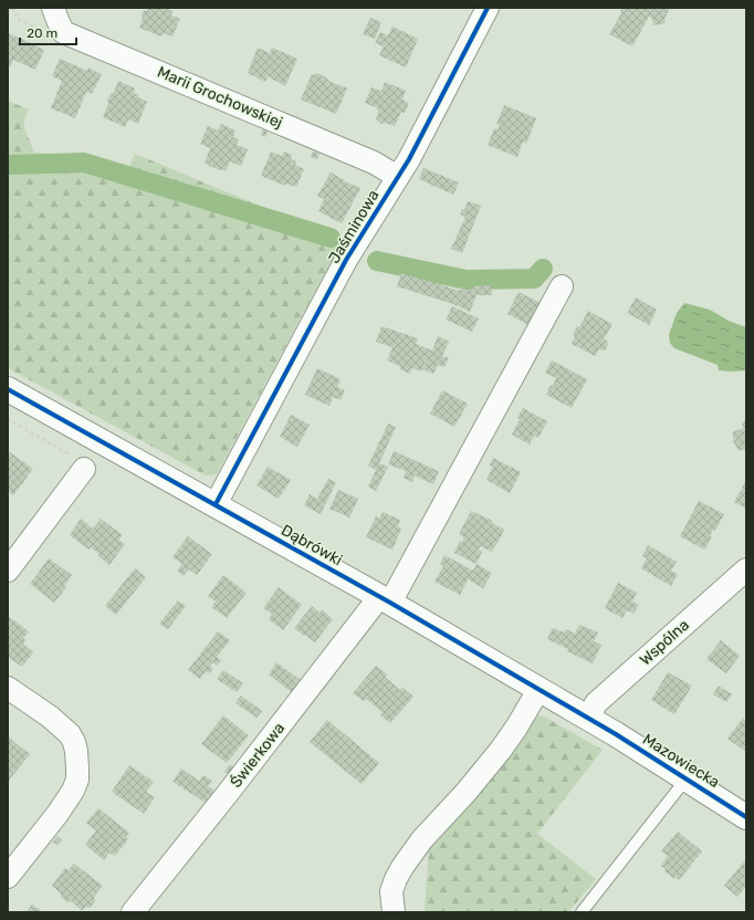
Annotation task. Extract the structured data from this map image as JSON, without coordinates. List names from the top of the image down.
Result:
{
  "streets": {
    "street": [
      "Marii Grochowskiej",
      "Jaśminowa",
      "Dąbrówki",
      "Wspólna",
      "Świerkowa",
      "Mazowiecka"
    ]
  },
  "crossings": [
    ["Marii Grochowskiej", "Jaśminowa"],
    ["Jaśminowa", "Dąbrówki"],
    ["Dąbrówki", "Wspólna"],
    ["Dąbrówki", "Świerkowa"],
    ["Dąbrówki", "Mazowiecka"],
    ["Wspólna", "Mazowiecka"]
  ],
  "scale_bar": "20 m"
}
